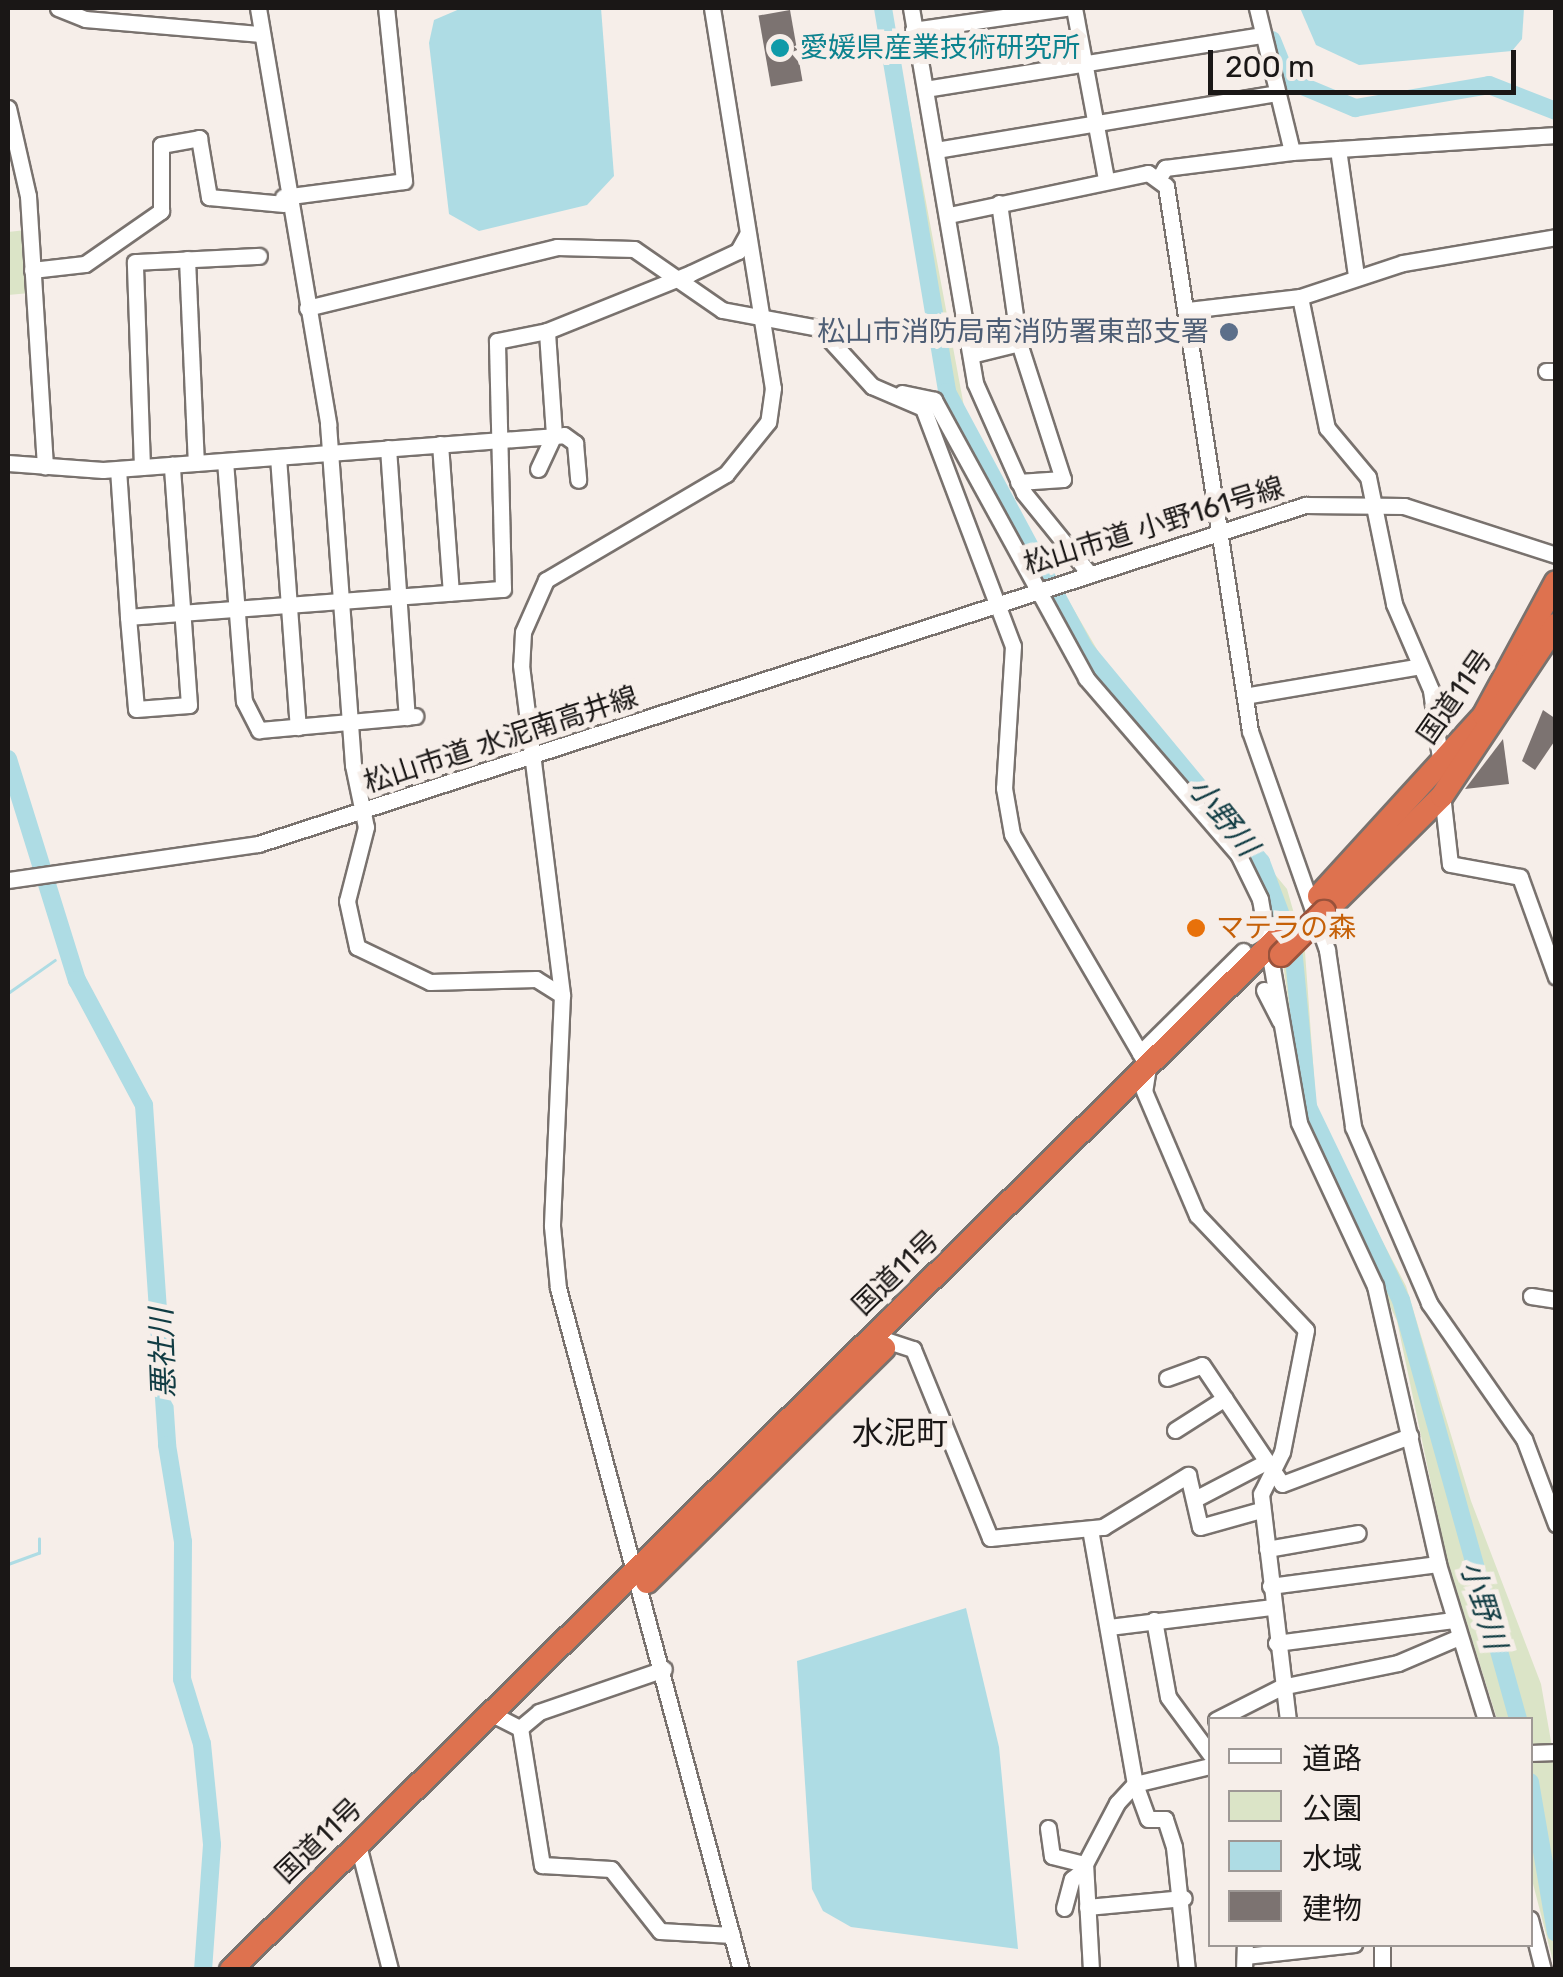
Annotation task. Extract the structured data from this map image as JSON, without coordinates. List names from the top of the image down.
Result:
{
  "streets": {
    "highway": ["国道11号"],
    "street": ["松山市道 小野161号線", "松山市道 水泥南高井線"]
  },
  "crossings": [
    ["松山市道 小野161号線", "松山市道 水泥南高井線"]
  ],
  "districts": ["水泥町"],
  "water": ["小野川", "悪社川"],
  "places": ["愛媛県産業技術研究所", "松山市消防局南消防署東部支署", "マテラの森"],
  "legend": [
    "道路",
    "公園",
    "水域",
    "建物"
  ],
  "scale_bar": "200 m"
}
